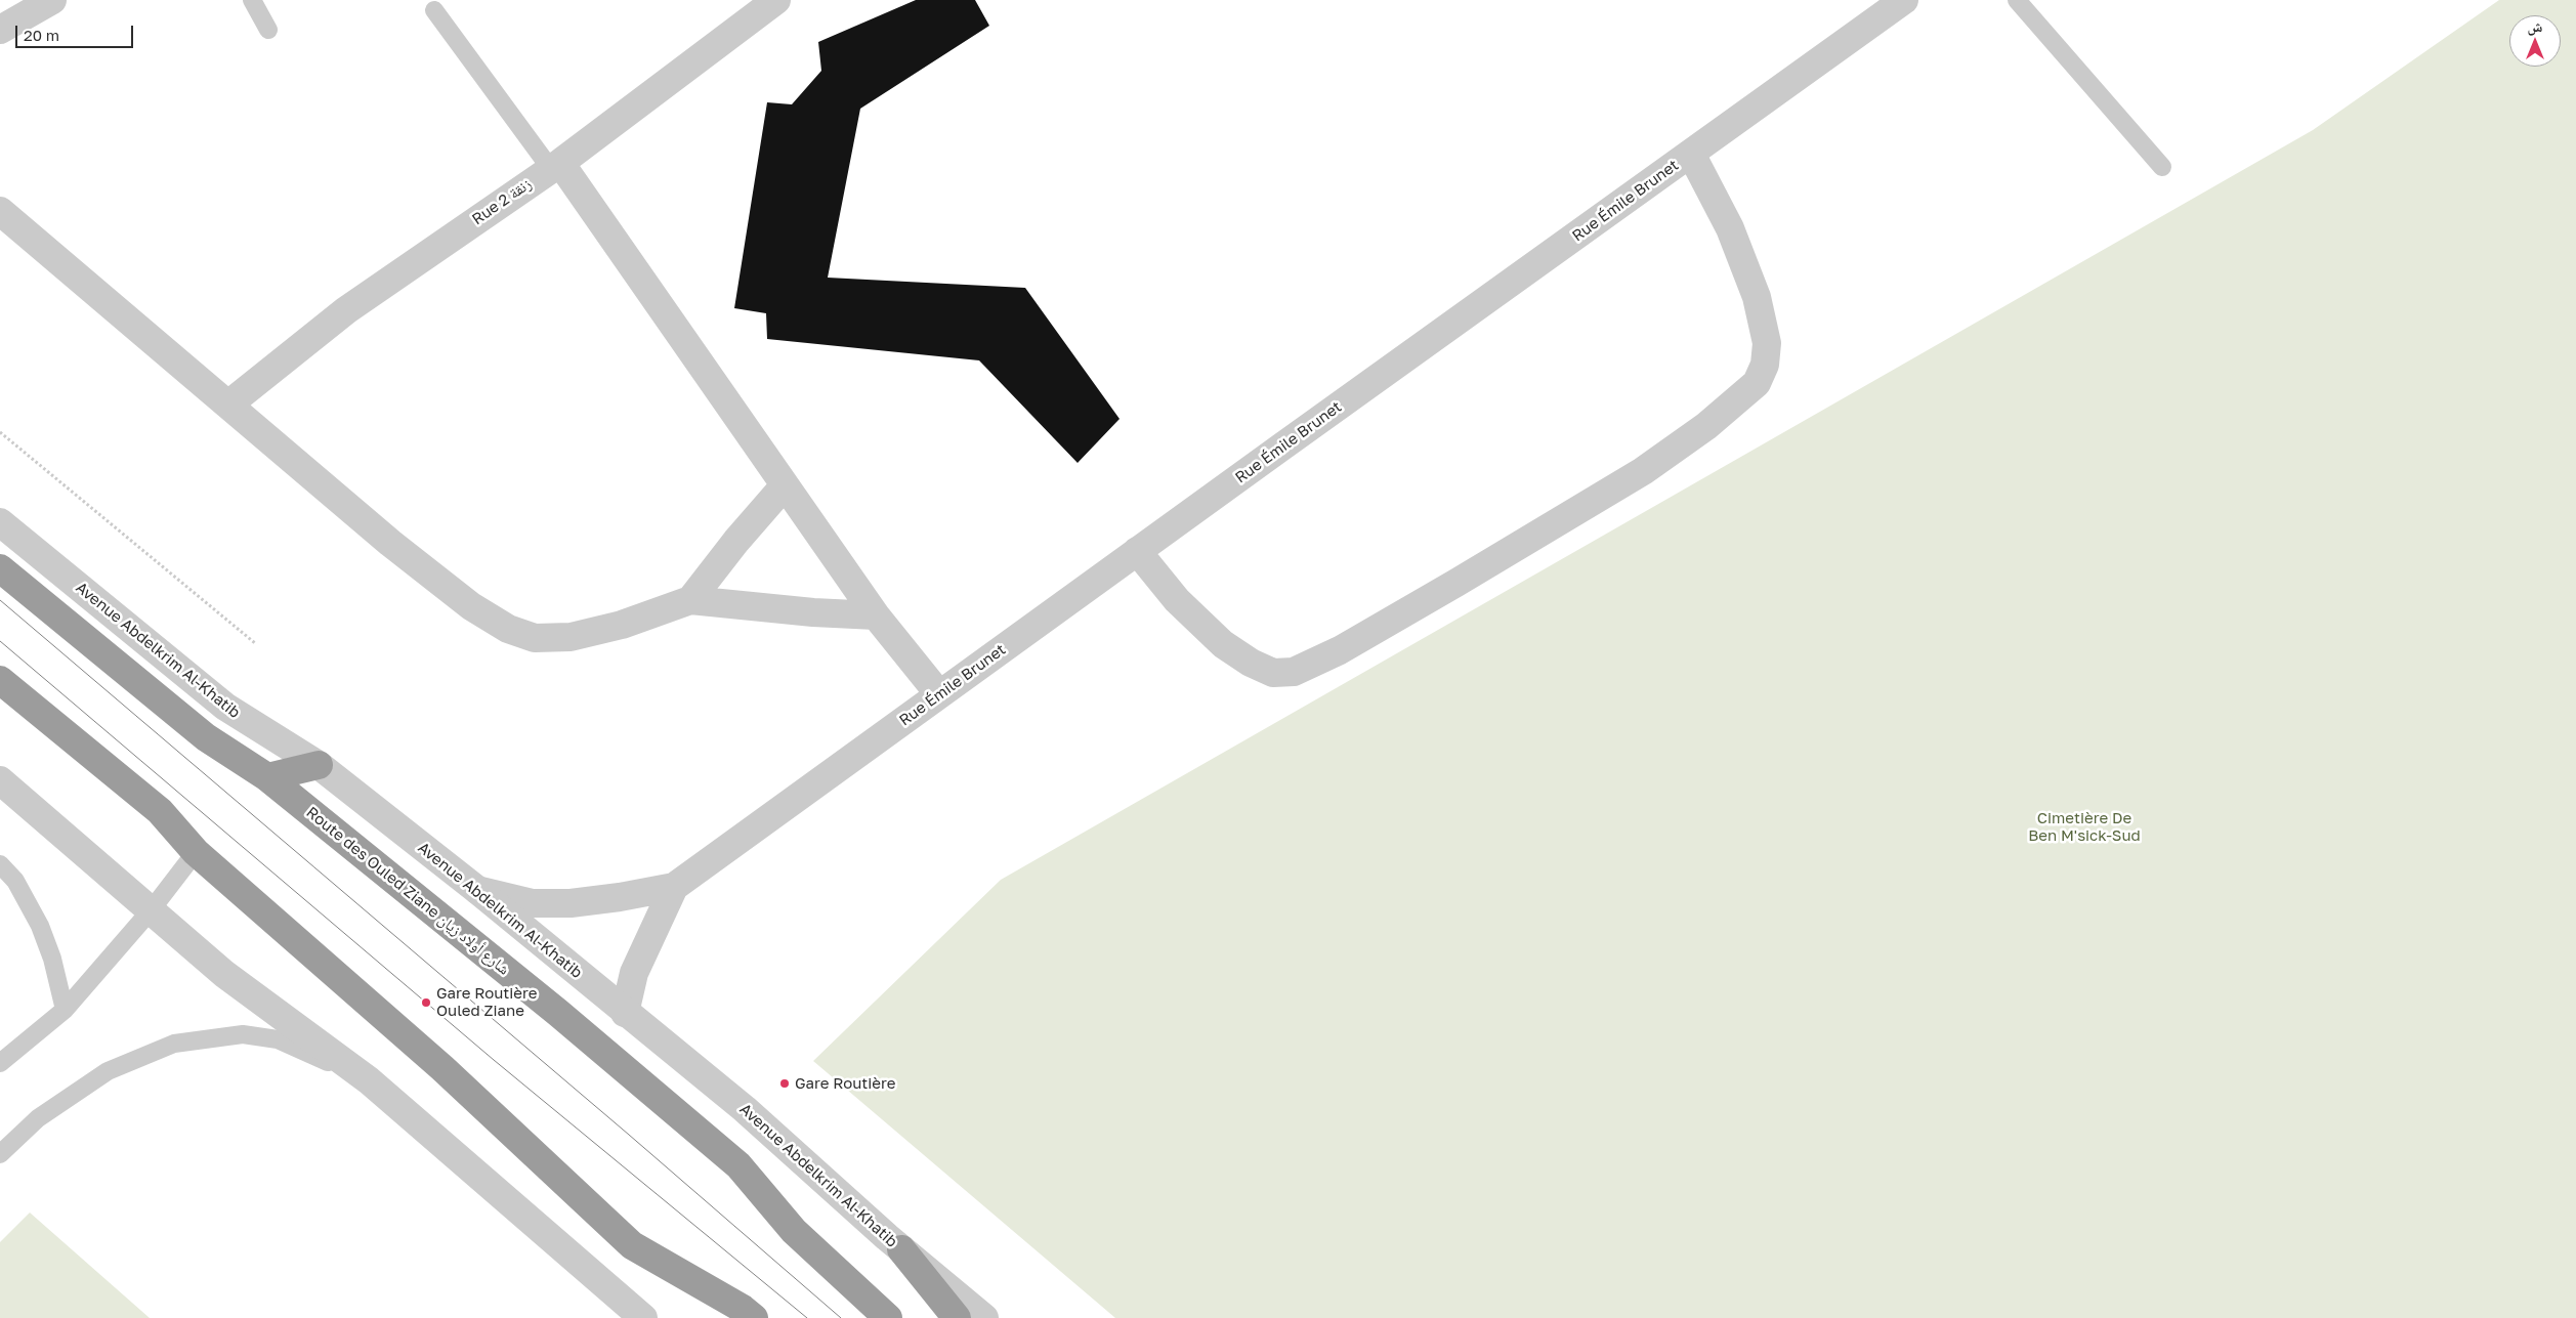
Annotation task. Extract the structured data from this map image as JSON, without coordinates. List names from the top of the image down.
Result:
{
  "streets": {
    "highway": ["Route des Ouled Ziane شارع أولاد زيان"],
    "street": ["Rue Émile Brunet", "Rue 2 زنقة", "Avenue Abdelkrim Al-Khatib"]
  },
  "crossings": [
    ["Rue Émile Brunet", "Avenue Abdelkrim Al-Khatib"]
  ],
  "parks": ["Cimetière De Ben M'sick-Sud"],
  "places": ["Gare Routière Ouled Ziane", "Gare Routière"],
  "scale_bar": "20 m",
  "north": "top"
}
